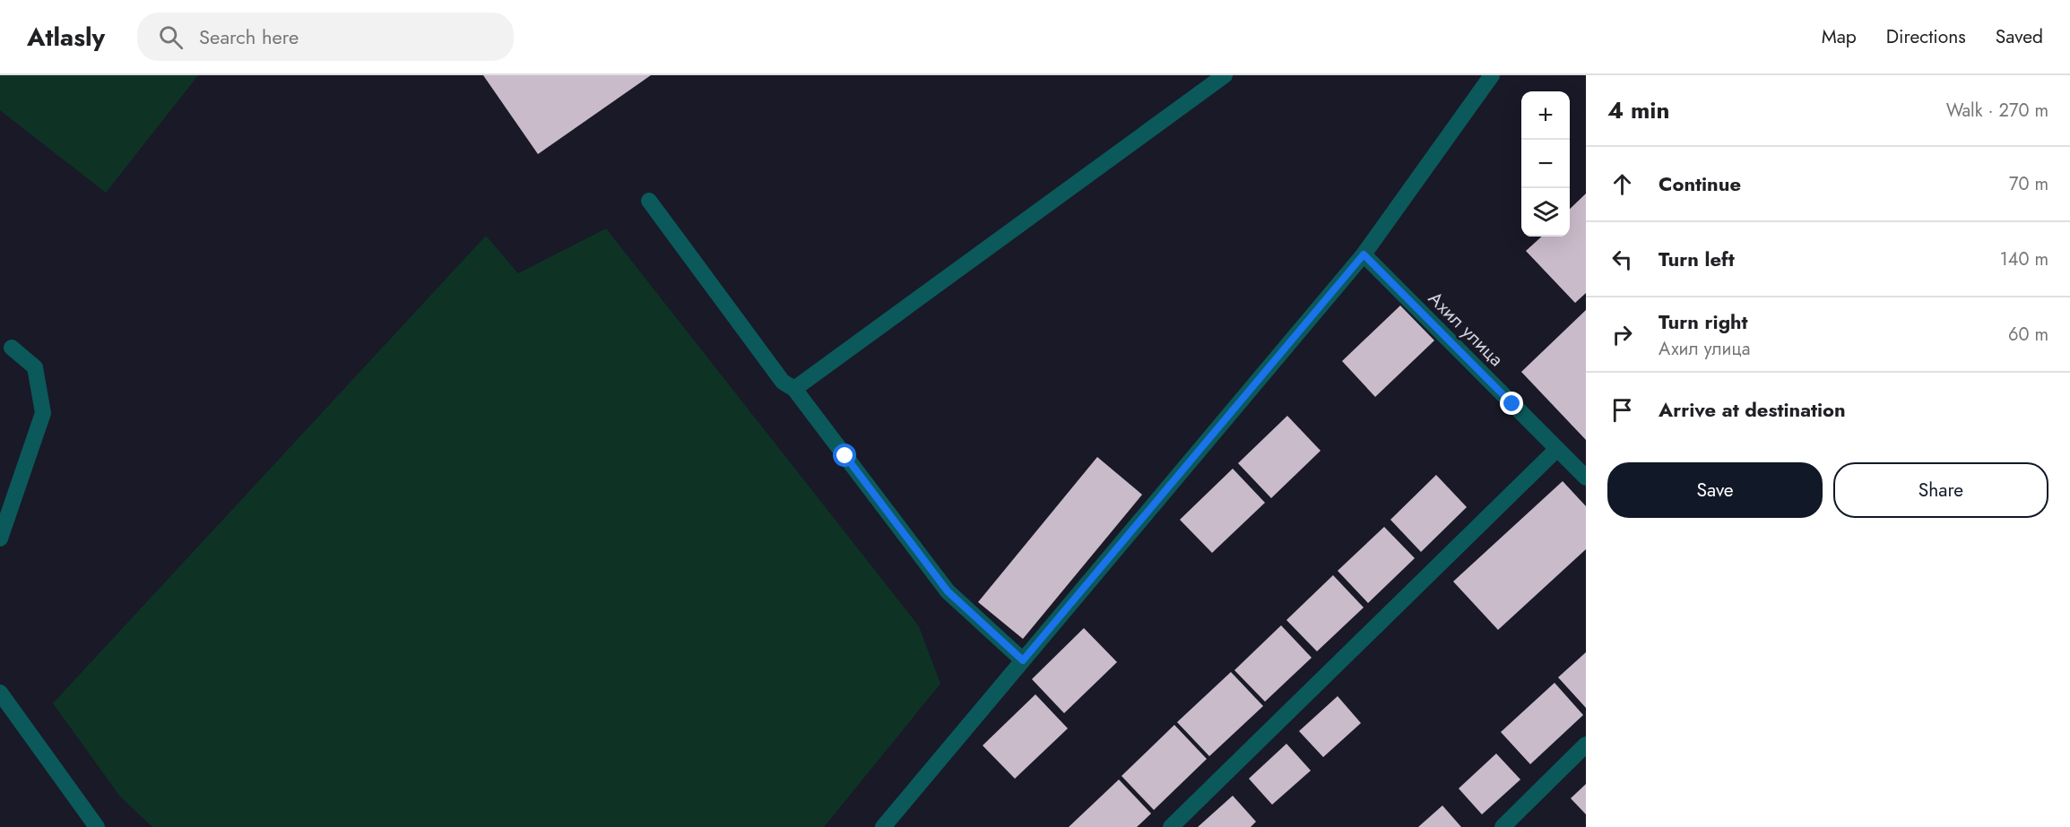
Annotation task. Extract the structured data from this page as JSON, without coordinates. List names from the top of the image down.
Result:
{
  "streets": {
    "street": ["Ахил улица"]
  },
  "page": {
    "header": "Atlasly",
    "search": "Search here",
    "nav": ["Map", "Directions", "Saved"],
    "heading": ["4 min", "Walk · 270 m"],
    "map_buttons": ["+", "−"],
    "list": [
      ["Continue", "70 m"],
      ["Turn left", "140 m"],
      ["Turn right", "Ахил улица", "60 m"],
      "Arrive at destination"
    ],
    "buttons": ["Save", "Share"]
  }
}
